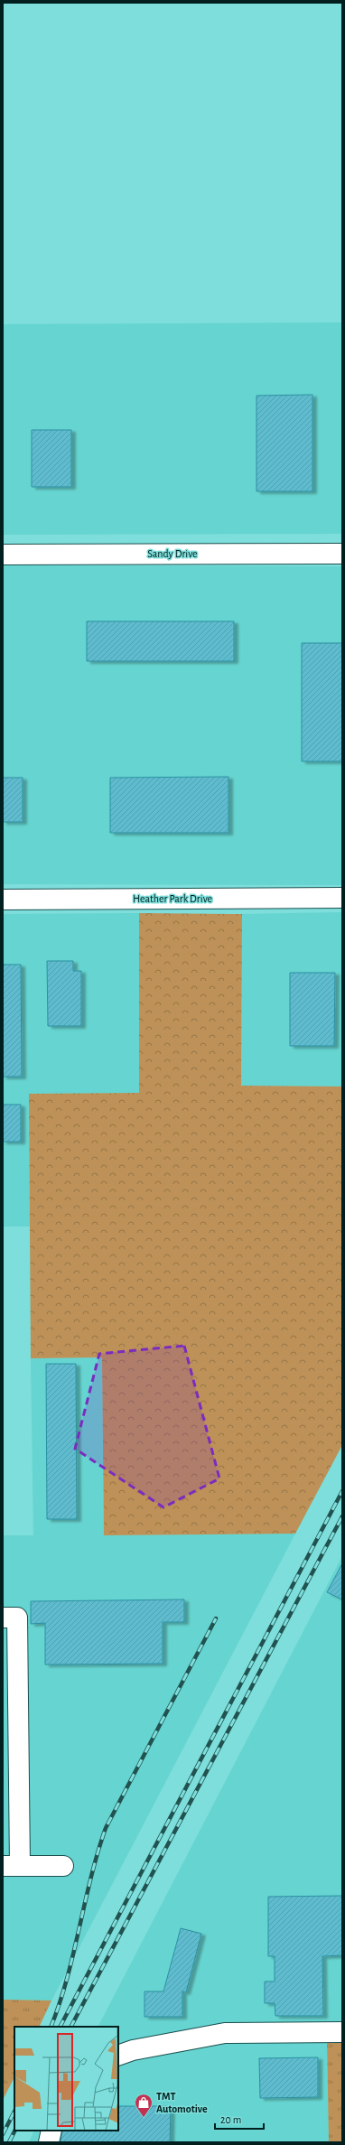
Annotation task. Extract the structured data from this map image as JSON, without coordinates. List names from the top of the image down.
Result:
{
  "streets": {
    "street": ["Sandy Drive", "Heather Park Drive"]
  },
  "places": {
    "shop": ["TMT Automotive"]
  },
  "scale_bar": "20 m"
}
